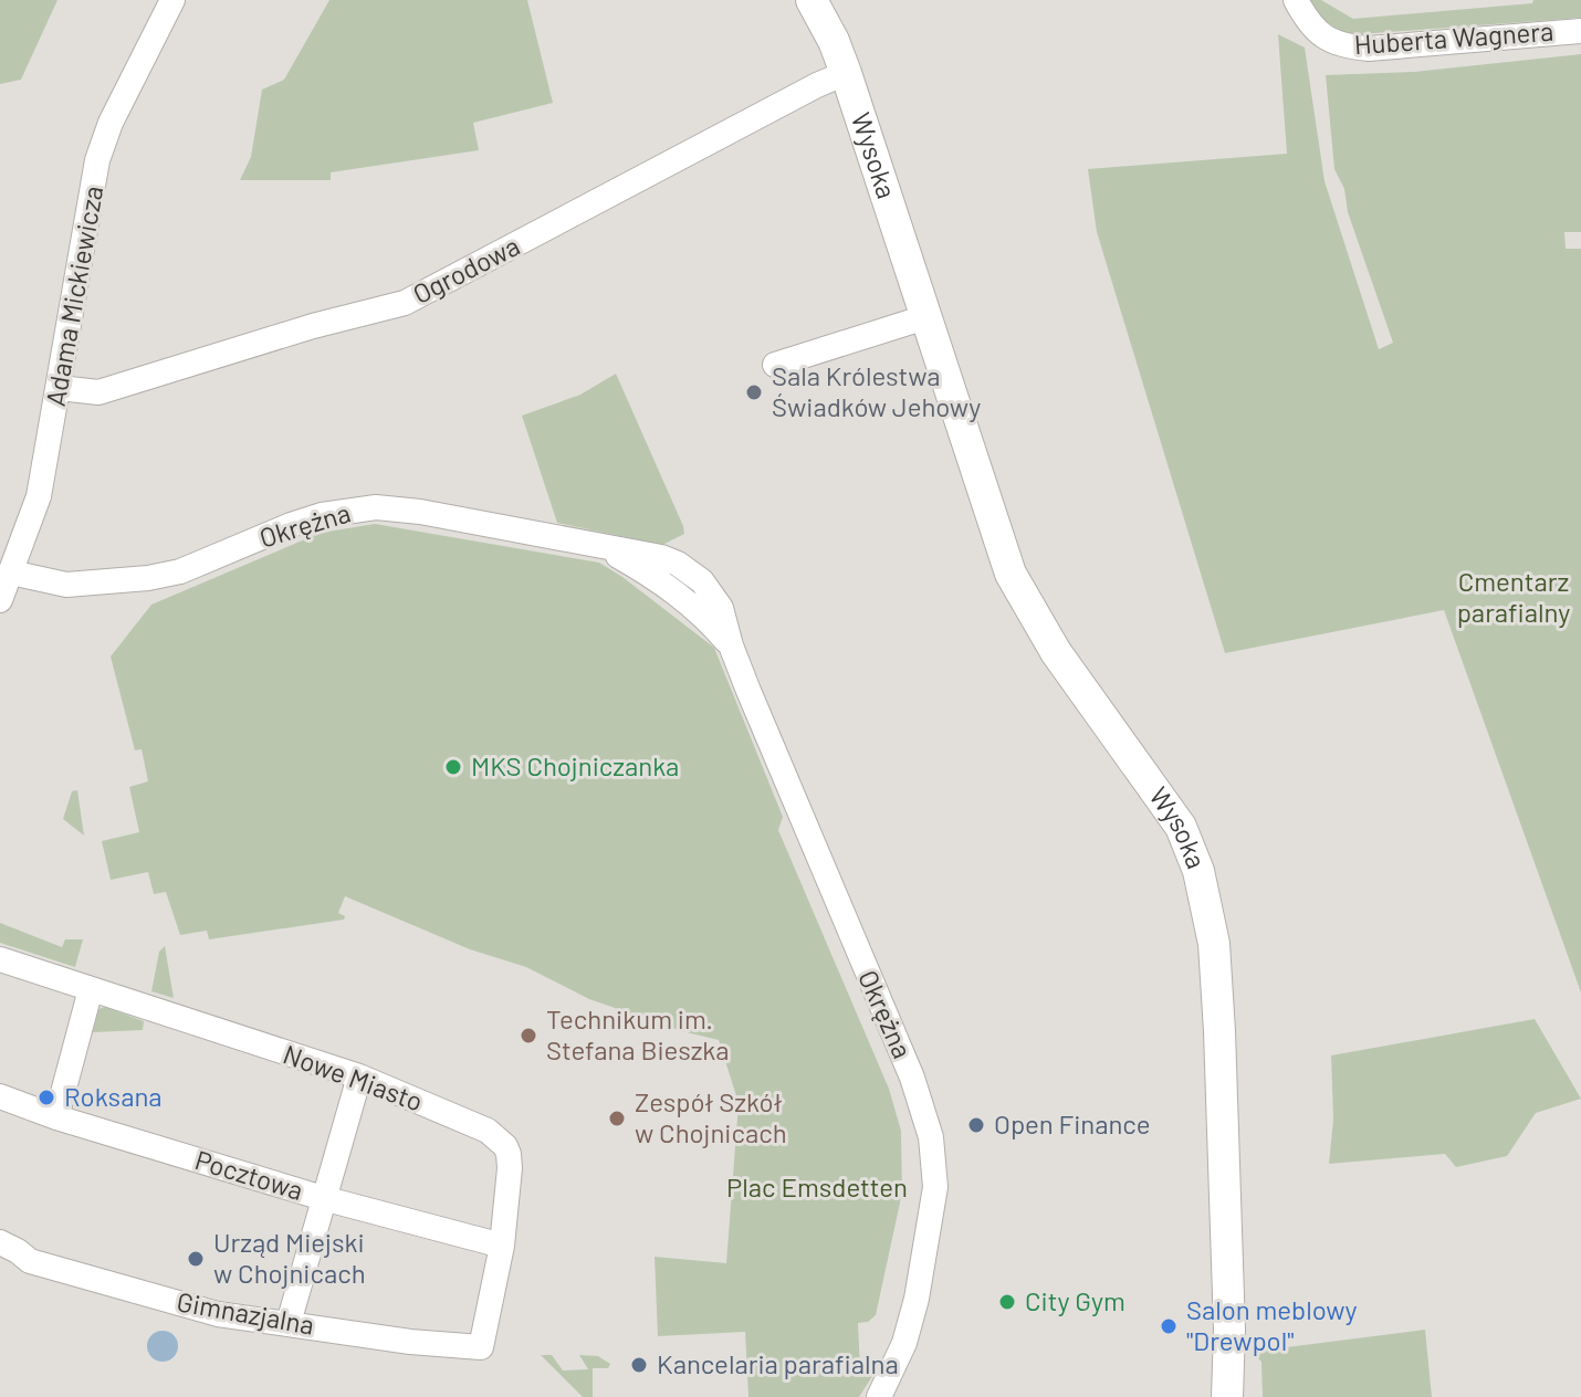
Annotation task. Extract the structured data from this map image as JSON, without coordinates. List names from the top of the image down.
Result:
{
  "streets": {
    "street": [
      "Huberta Wagnera",
      "Wysoka",
      "Ogrodowa",
      "Adama Mickiewicza",
      "Okrężna",
      "Nowe Miasto",
      "Pocztowa",
      "Gimnazjalna"
    ]
  },
  "crossings": [
    ["Wysoka", "Ogrodowa"],
    ["Ogrodowa", "Adama Mickiewicza"],
    ["Adama Mickiewicza", "Okrężna"],
    ["Nowe Miasto", "Pocztowa"],
    ["Nowe Miasto", "Gimnazjalna"]
  ],
  "parks": ["Cmentarz parafialny", "Plac Emsdetten"],
  "places": [
    "Sala Królestwa Świadków Jehowy",
    "MKS Chojniczanka",
    "Technikum im. Stefana Bieszka",
    "Roksana",
    "Zespół Szkół w Chojnicach",
    "Open Finance",
    "Urząd Miejski w Chojnicach",
    "City Gym",
    "Salon meblowy \"Drewpol\"",
    "Kancelaria parafialna"
  ]
}
